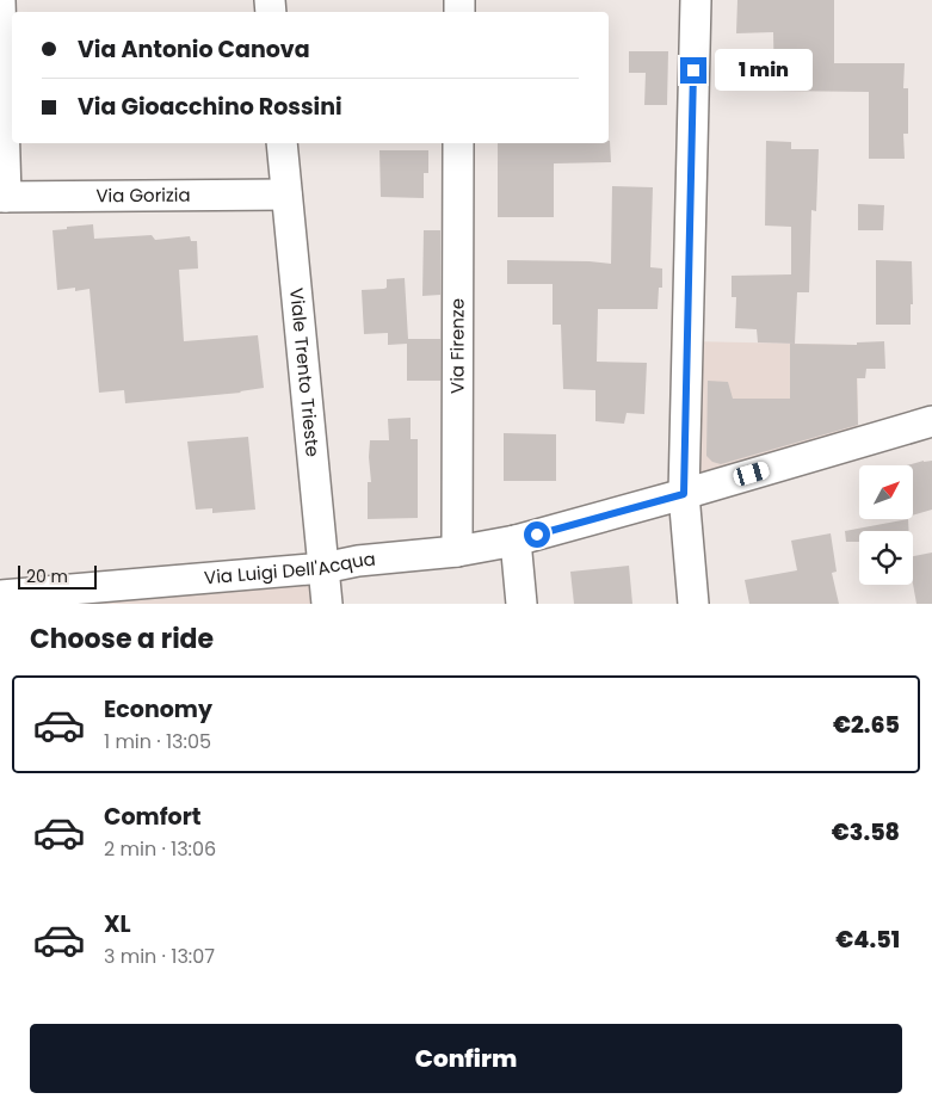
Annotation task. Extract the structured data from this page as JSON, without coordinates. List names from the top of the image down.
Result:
{
  "streets": {
    "street": [
      "Via Gorizia",
      "Via Firenze",
      "Viale Trento Trieste",
      "Via Luigi Dell'Acqua"
    ]
  },
  "crossings": [
    ["Via Gorizia", "Viale Trento Trieste"],
    ["Via Firenze", "Via Luigi Dell'Acqua"],
    ["Viale Trento Trieste", "Via Luigi Dell'Acqua"]
  ],
  "scale_bar": "20 m",
  "north": "top right",
  "page": {
    "banner": ["Via Antonio Canova", "Via Gioacchino Rossini"],
    "bubble": "1 min",
    "scale": "20 m",
    "heading": "Choose a ride",
    "list": [
      {
        "name": "Economy",
        "note": "1 min · 13:05",
        "value": "€2.65"
      },
      {
        "name": "Comfort",
        "note": "2 min · 13:06",
        "value": "€3.58"
      },
      {
        "name": "XL",
        "note": "3 min · 13:07",
        "value": "€4.51"
      }
    ],
    "buttons": "Confirm"
  }
}
